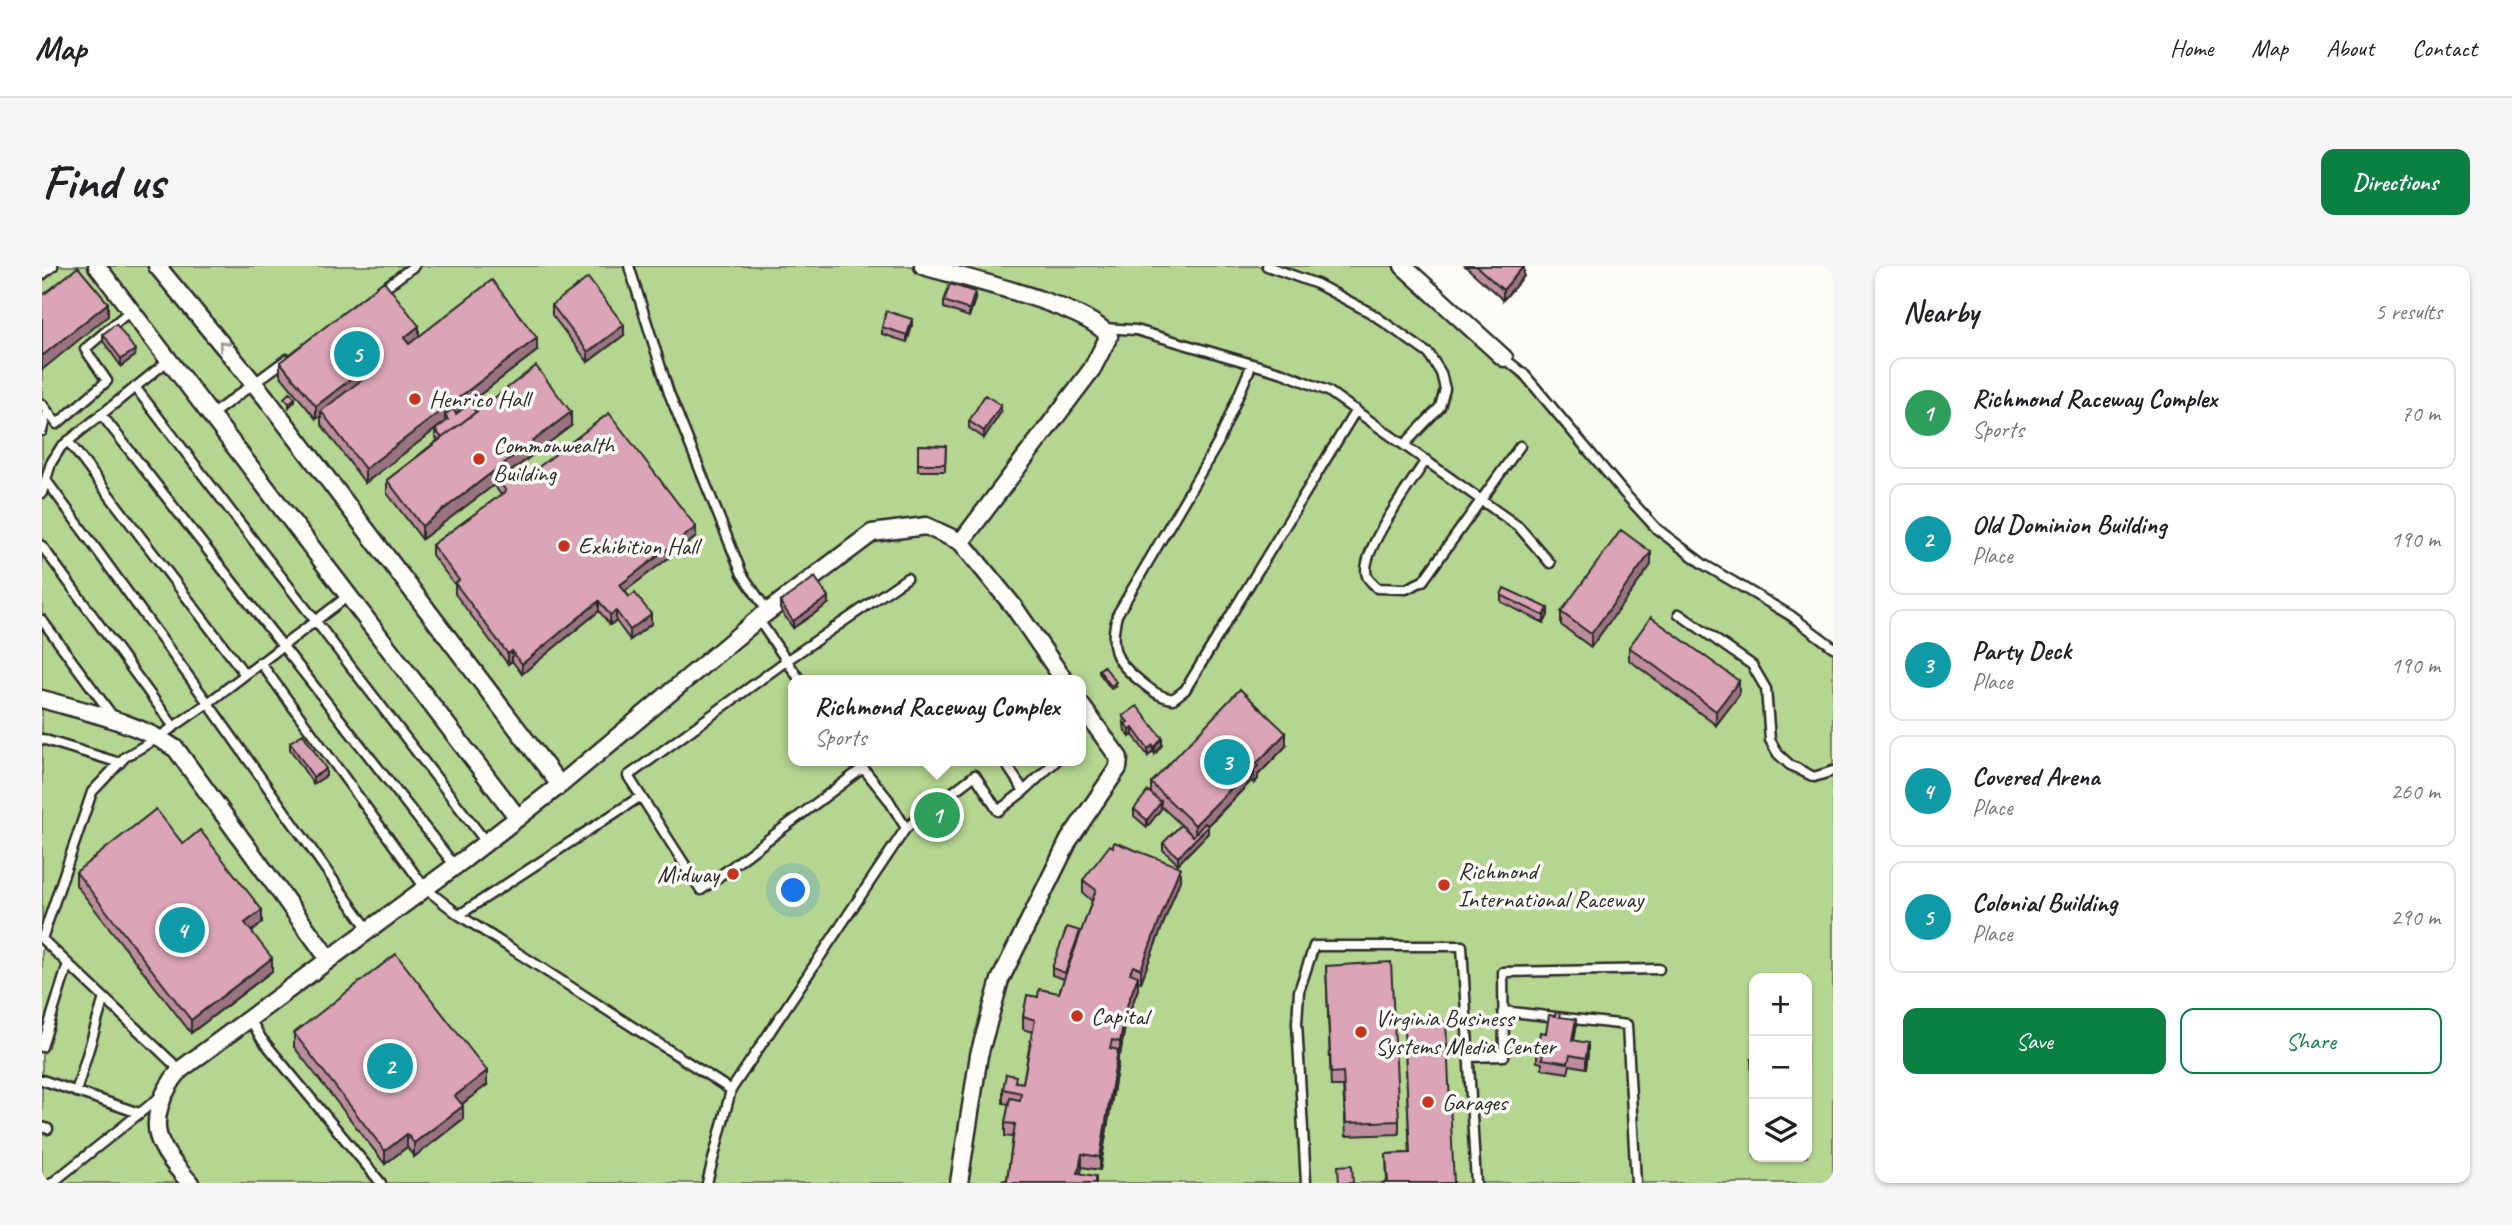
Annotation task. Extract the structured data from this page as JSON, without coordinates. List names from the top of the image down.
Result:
{
  "places": [
    "Henrico Hall",
    "Commonwealth Building",
    "Exhibition Hall",
    "Midway",
    "Richmond International Raceway",
    "Capital",
    "Virginia Business Systems Media Center",
    "Garages"
  ],
  "page": {
    "header": "Map",
    "nav": [
      "Home",
      "Map",
      "About",
      "Contact"
    ],
    "buttons": [
      "Directions",
      ["Save", "Share"]
    ],
    "title": "Find us",
    "heading": ["Nearby", "5 results"],
    "pins": [
      "5",
      "3",
      "1",
      "4",
      "2"
    ],
    "list": [
      {
        "mark": "1",
        "name": "Richmond Raceway Complex",
        "note": "Sports",
        "value": "70 m"
      },
      {
        "mark": "2",
        "name": "Old Dominion Building",
        "note": "Place",
        "value": "190 m"
      },
      {
        "mark": "3",
        "name": "Party Deck",
        "note": "Place",
        "value": "190 m"
      },
      {
        "mark": "4",
        "name": "Covered Arena",
        "note": "Place",
        "value": "260 m"
      },
      {
        "mark": "5",
        "name": "Colonial Building",
        "note": "Place",
        "value": "290 m"
      }
    ],
    "popup": ["Richmond Raceway Complex", "Sports"],
    "map_buttons": ["+", "−"]
  }
}
